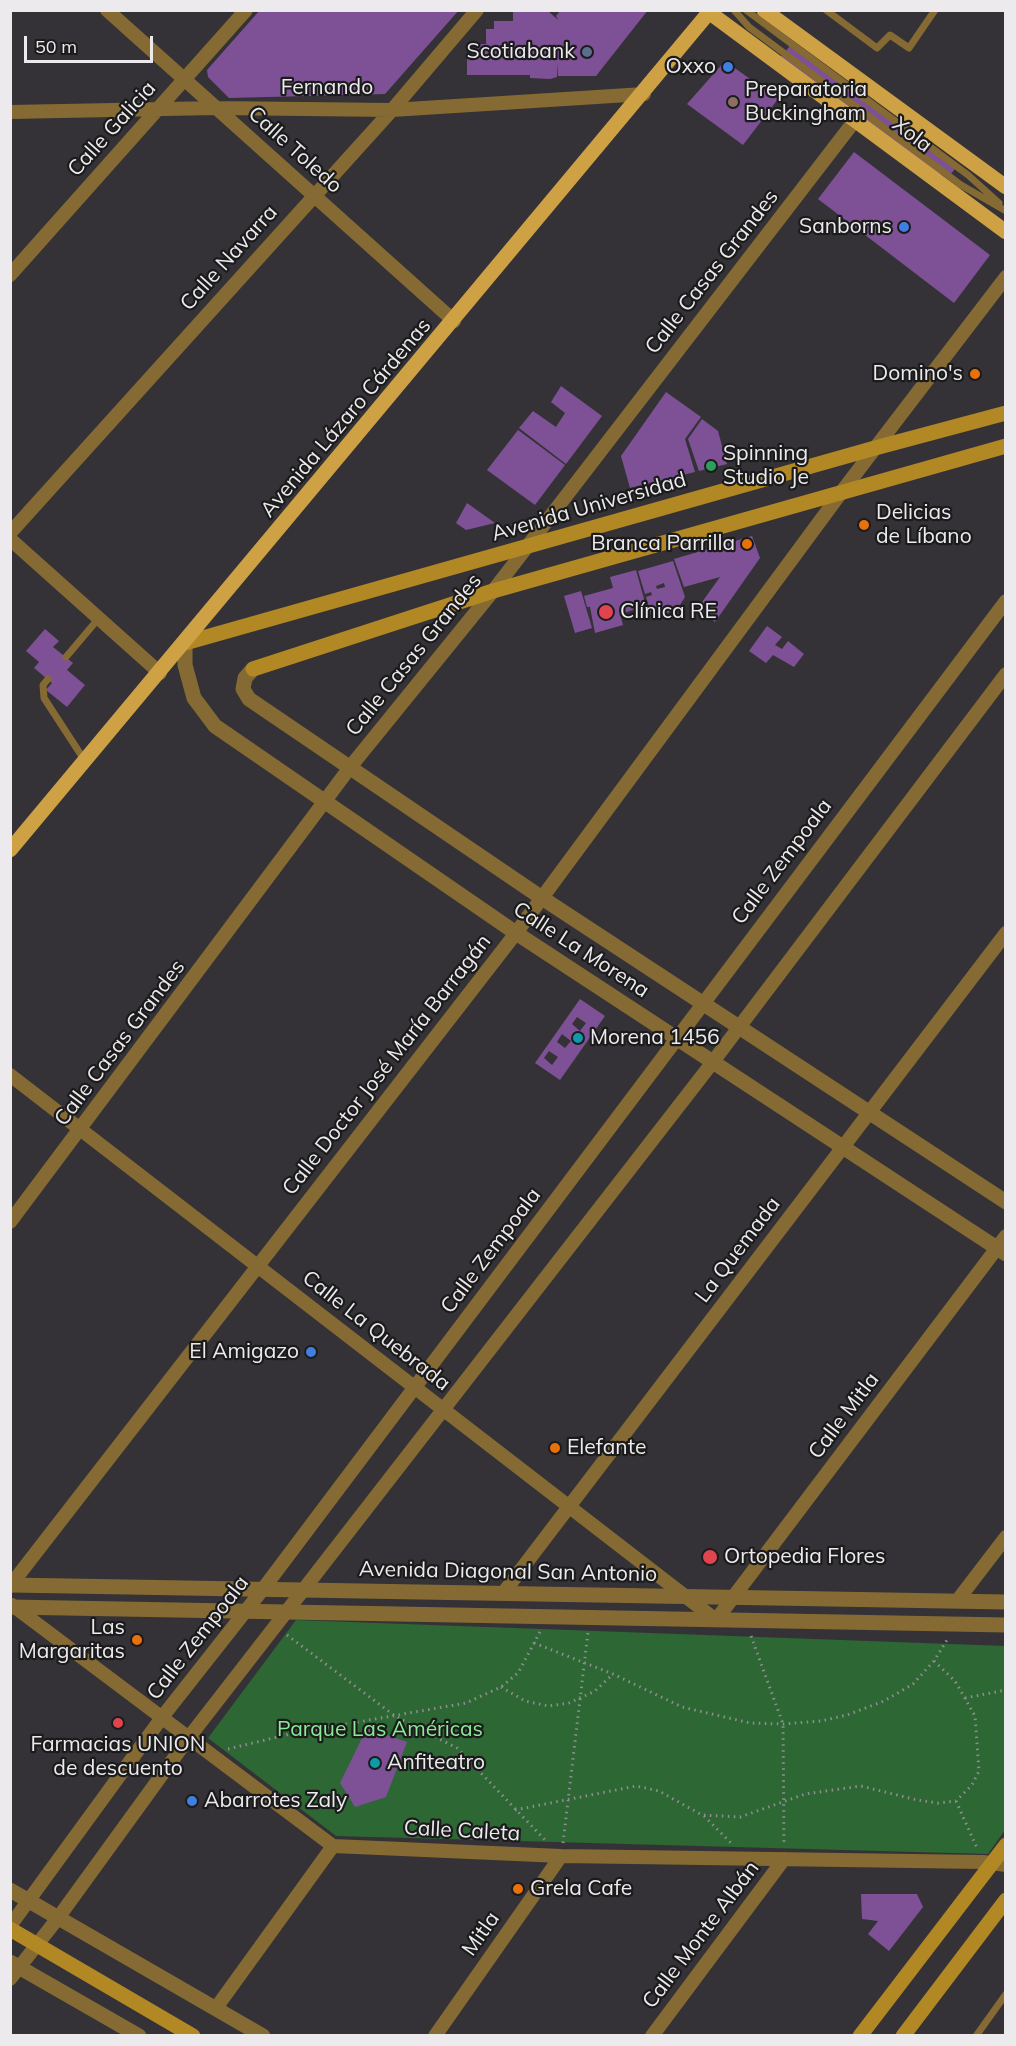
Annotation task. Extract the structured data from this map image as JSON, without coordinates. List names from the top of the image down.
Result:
{
  "streets": {
    "main road": ["Xola", "Avenida Lázaro Cárdenas", "Avenida Universidad"],
    "street": [
      "Fernando",
      "Calle Galicia",
      "Calle Toledo",
      "Calle Navarra",
      "Calle Casas Grandes",
      "Calle Zempoala",
      "Calle La Morena",
      "Calle Doctor José María Barragán",
      "La Quemada",
      "Calle La Quebrada",
      "Calle Mitla",
      "Avenida Diagonal San Antonio",
      "Calle Caleta",
      "Mitla",
      "Calle Monte Albán"
    ]
  },
  "crossings": [
    ["Fernando", "Calle Galicia"],
    ["Fernando", "Calle Toledo"],
    ["Fernando", "Calle Navarra"],
    ["Fernando", "Avenida Lázaro Cárdenas"],
    ["Calle Galicia", "Calle Toledo"],
    ["Xola", "Calle Casas Grandes"],
    ["Xola", "Avenida Lázaro Cárdenas"],
    ["Calle Toledo", "Calle Navarra"],
    ["Calle Toledo", "Avenida Lázaro Cárdenas"],
    ["Calle Casas Grandes", "Avenida Universidad"],
    ["Calle Casas Grandes", "Calle La Morena"],
    ["Calle Casas Grandes", "Calle La Quebrada"],
    ["Avenida Lázaro Cárdenas", "Avenida Universidad"],
    ["Avenida Lázaro Cárdenas", "Calle La Morena"],
    ["Avenida Universidad", "Calle La Morena"],
    ["Avenida Universidad", "Calle Doctor José María Barragán"],
    ["Calle Zempoala", "Calle La Morena"],
    ["Calle Zempoala", "Calle La Quebrada"],
    ["Calle Zempoala", "Avenida Diagonal San Antonio"],
    ["Calle La Morena", "Calle Doctor José María Barragán"],
    ["Calle La Morena", "La Quemada"],
    ["Calle La Morena", "Calle Mitla"],
    ["Calle Doctor José María Barragán", "Calle La Quebrada"],
    ["Calle Doctor José María Barragán", "Avenida Diagonal San Antonio"],
    ["La Quemada", "Calle La Quebrada"],
    ["La Quemada", "Avenida Diagonal San Antonio"],
    ["Calle La Quebrada", "Calle Mitla"],
    ["Calle La Quebrada", "Avenida Diagonal San Antonio"],
    ["Calle Mitla", "Avenida Diagonal San Antonio"],
    ["Calle Caleta", "Mitla"],
    ["Calle Caleta", "Calle Monte Albán"]
  ],
  "parks": ["Parque Las Américas"],
  "places": [
    "Scotiabank",
    "Oxxo",
    "Preparatoria Buckingham",
    "Sanborns",
    "Domino's",
    "Spinning Studio Je",
    "Delicias de Líbano",
    "Branca Parrilla",
    "Clínica RE",
    "Morena 1456",
    "El Amigazo",
    "Elefante",
    "Ortopedia Flores",
    "Las Margaritas",
    "Farmacias UNION de descuento",
    "Anfiteatro",
    "Abarrotes Zaly",
    "Grela Cafe"
  ],
  "scale_bar": "50 m"
}
